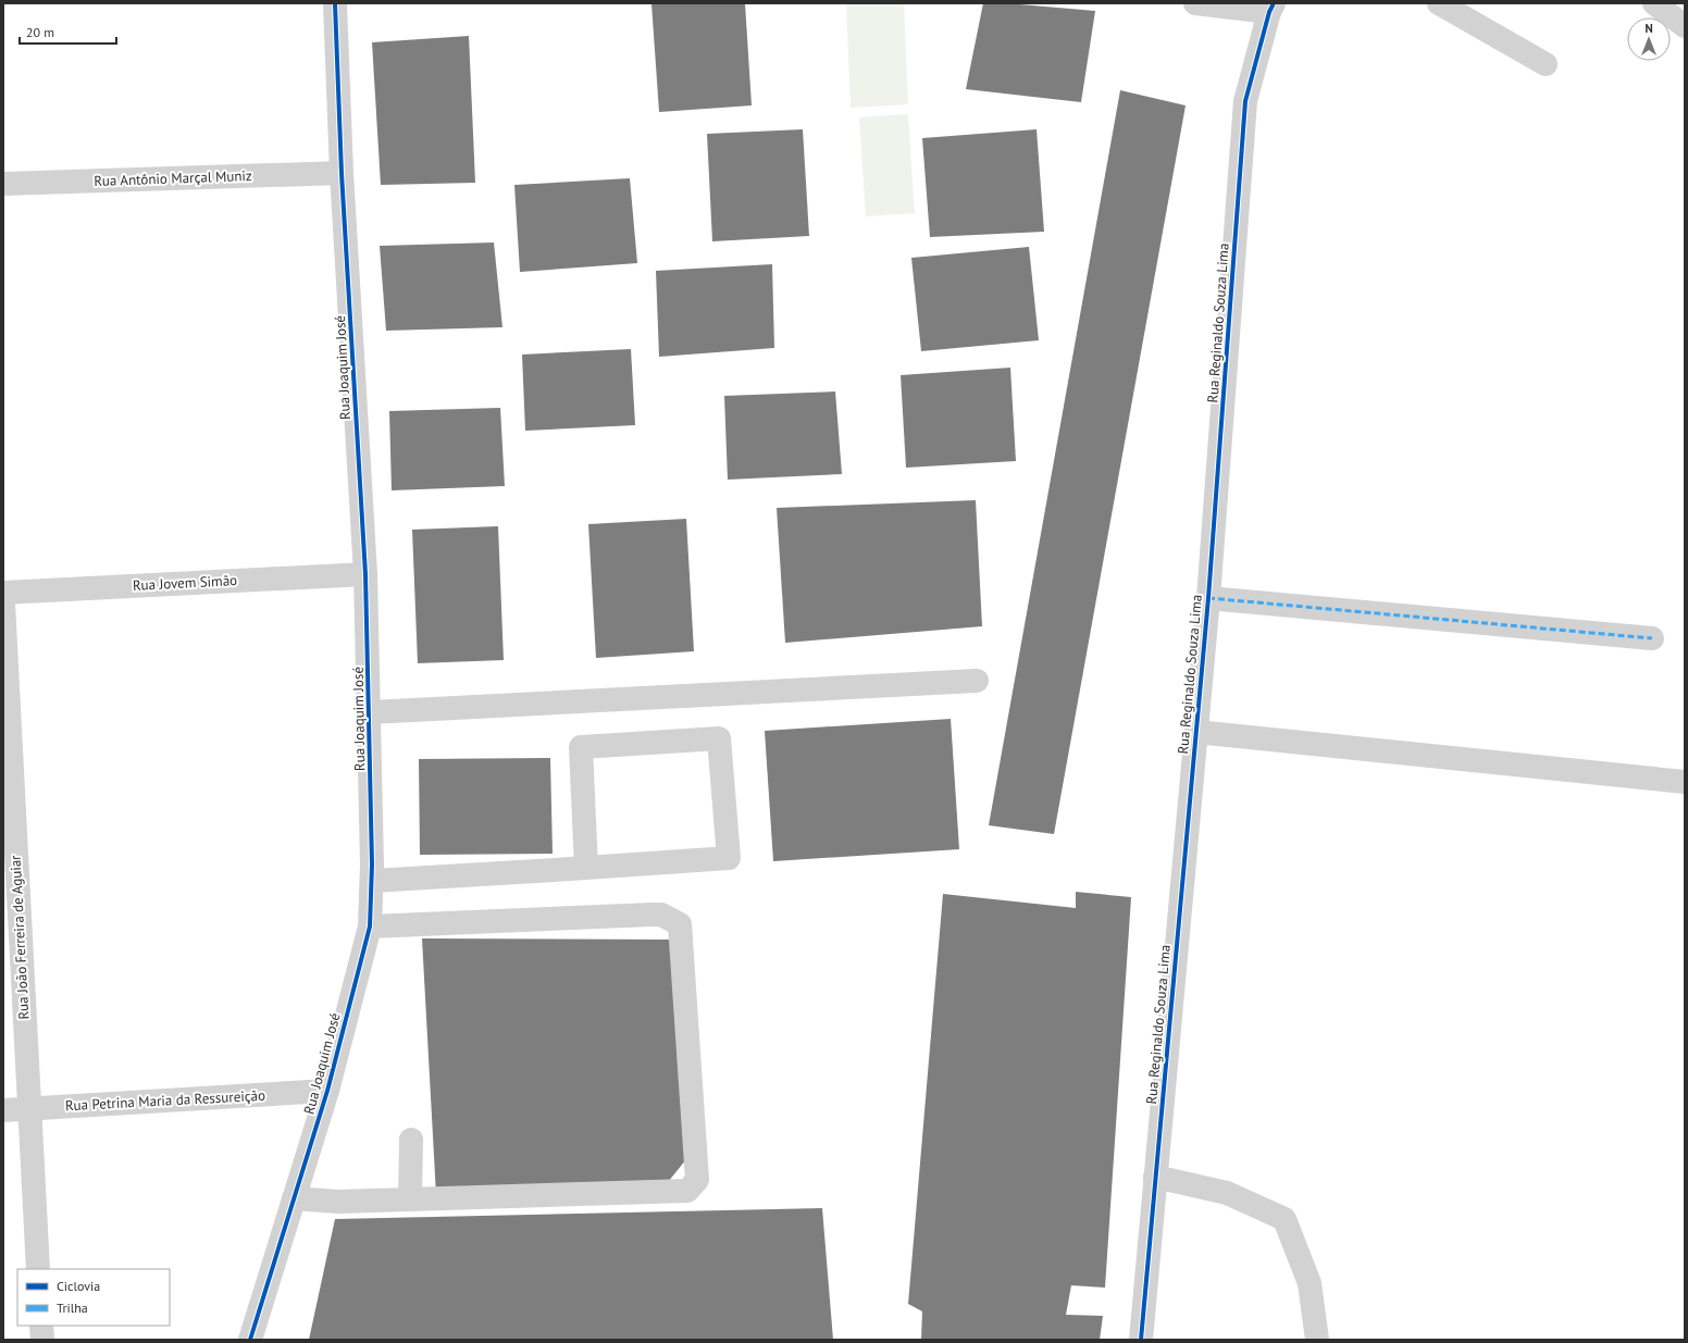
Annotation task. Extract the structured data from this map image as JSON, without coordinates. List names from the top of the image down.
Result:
{
  "streets": {
    "street": [
      "Rua Antônio Marçal Muniz",
      "Rua Reginaldo Souza Lima",
      "Rua Joaquim José",
      "Rua Jovem Simão",
      "Rua João Ferreira de Aguiar",
      "Rua Petrina Maria da Ressureição"
    ]
  },
  "crossings": [
    ["Rua Antônio Marçal Muniz", "Rua Joaquim José"],
    ["Rua Joaquim José", "Rua Jovem Simão"],
    ["Rua Joaquim José", "Rua Petrina Maria da Ressureição"],
    ["Rua João Ferreira de Aguiar", "Rua Petrina Maria da Ressureição"]
  ],
  "legend": ["Ciclovia", "Trilha"],
  "scale_bar": "20 m",
  "north": "top"
}
